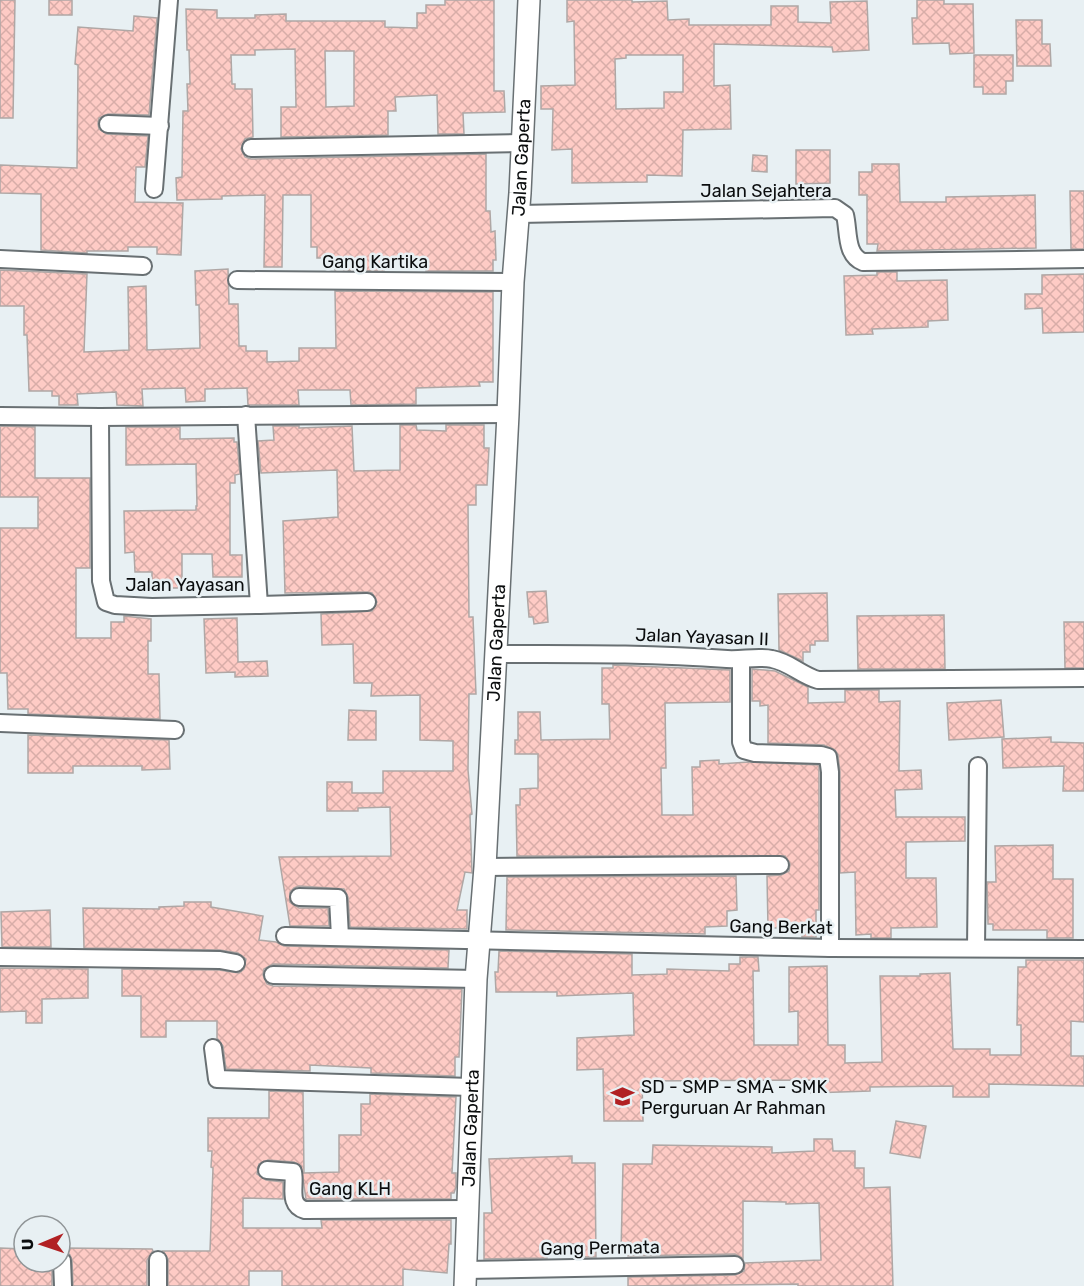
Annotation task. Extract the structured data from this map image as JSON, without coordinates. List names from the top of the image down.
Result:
{
  "streets": {
    "street": [
      "Jalan Gaperta",
      "Jalan Sejahtera",
      "Gang Kartika",
      "Jalan Yayasan",
      "Jalan Yayasan II",
      "Gang Berkat",
      "Gang KLH",
      "Gang Permata"
    ]
  },
  "crossings": [
    ["Jalan Gaperta", "Jalan Sejahtera"],
    ["Jalan Gaperta", "Gang Kartika"],
    ["Jalan Gaperta", "Jalan Yayasan II"],
    ["Jalan Gaperta", "Gang Berkat"],
    ["Jalan Gaperta", "Gang KLH"],
    ["Jalan Gaperta", "Gang Permata"]
  ],
  "places": {
    "school or university": ["SD - SMP - SMA - SMK Perguruan Ar Rahman"]
  },
  "north": "left"
}
